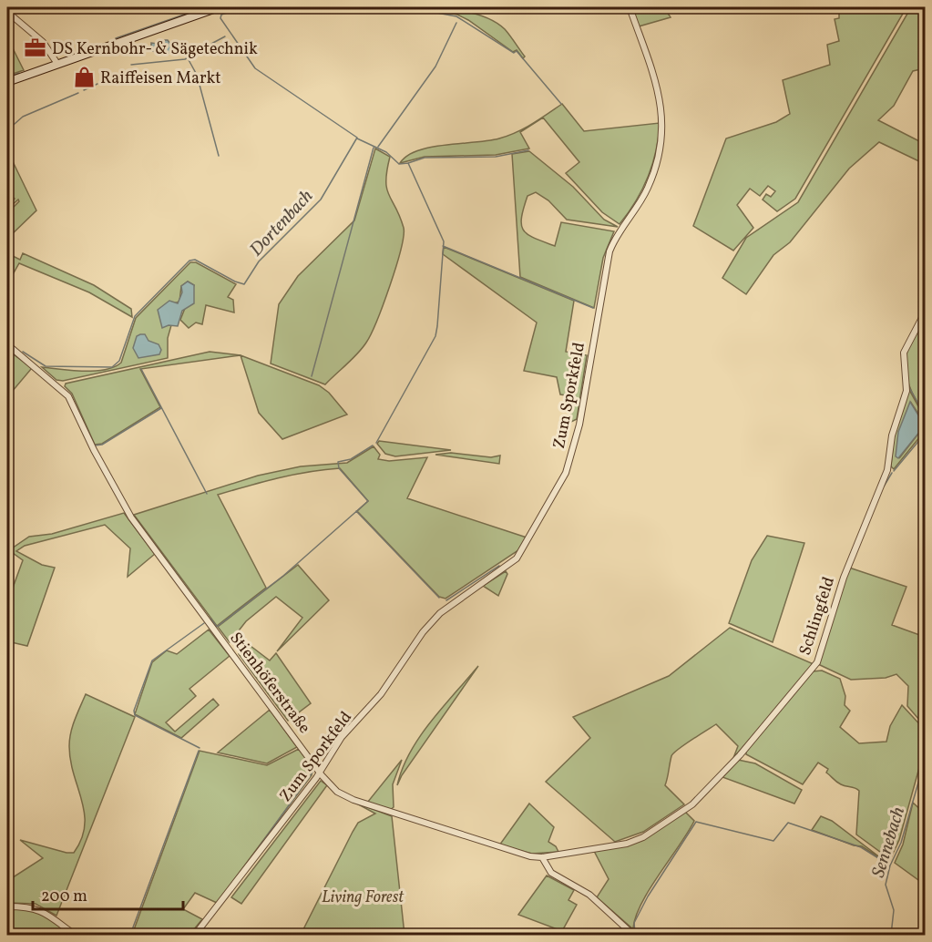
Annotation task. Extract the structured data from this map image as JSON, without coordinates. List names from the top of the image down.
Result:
{
  "streets": {
    "street": ["Zum Sporkfeld", "Schlingfeld", "Stienhöferstraße"]
  },
  "crossings": [
    ["Zum Sporkfeld", "Stienhöferstraße"],
    ["Schlingfeld", "Stienhöferstraße"]
  ],
  "water": ["Dortenbach", "Sennebach"],
  "parks": ["Living Forest"],
  "places": {
    "office": ["DS Kernbohr- & Sägetechnik"],
    "shop": ["Raiffeisen Markt"]
  },
  "scale_bar": "200 m"
}
